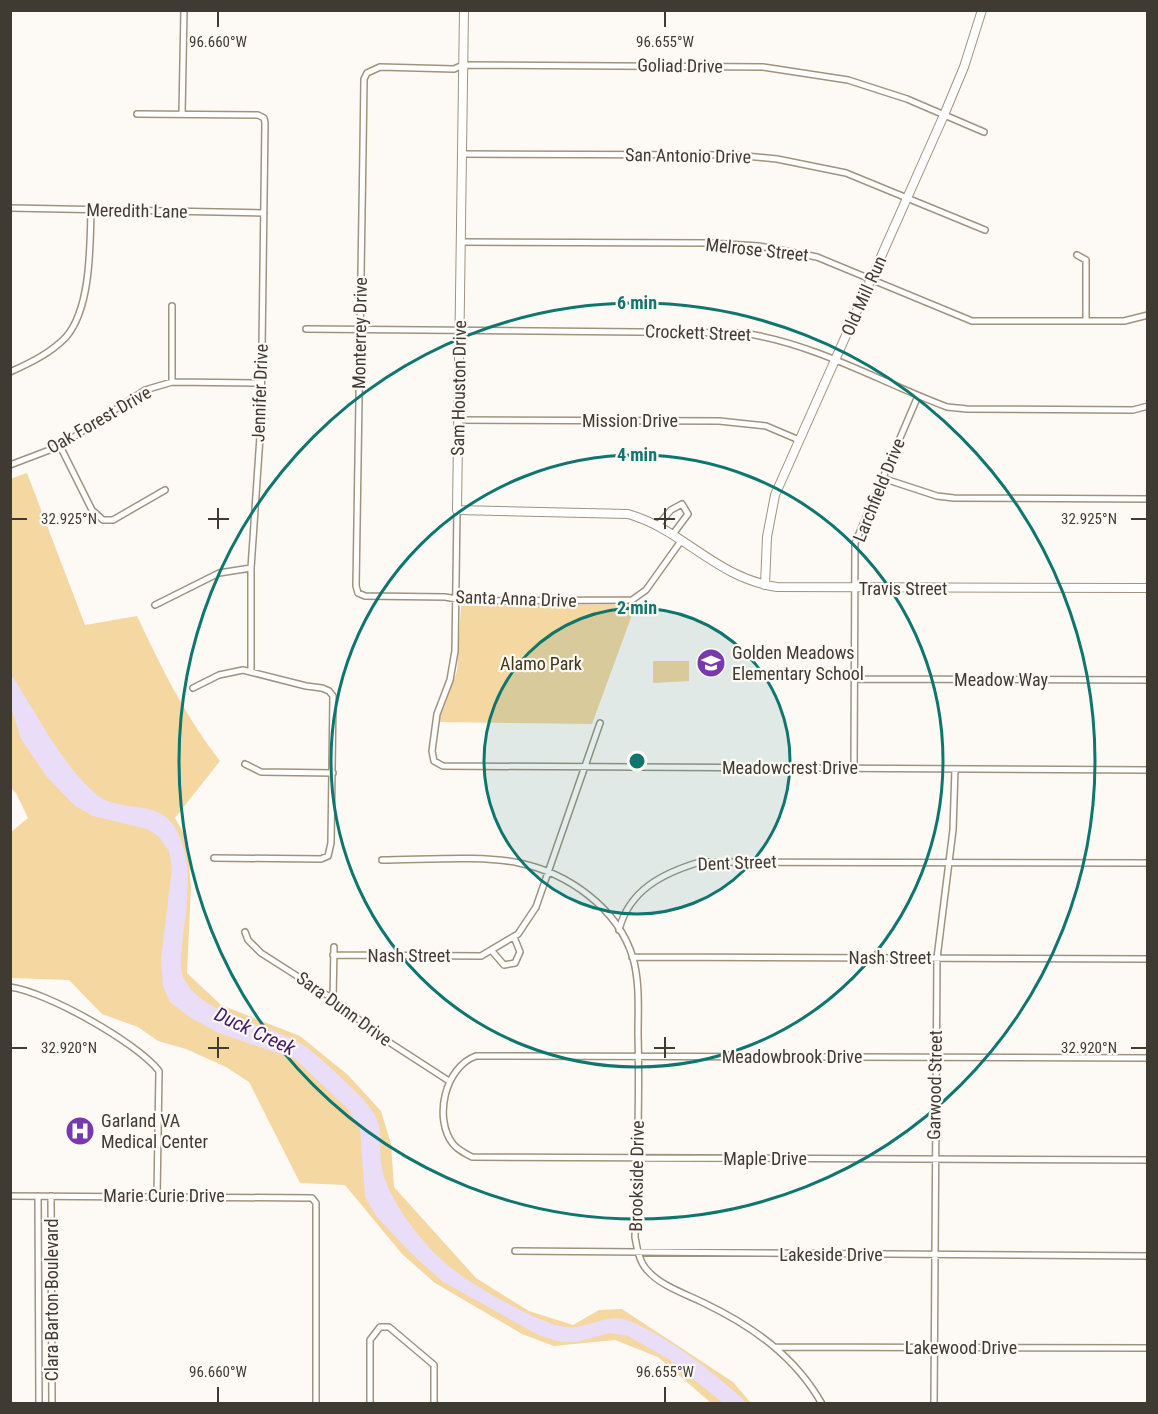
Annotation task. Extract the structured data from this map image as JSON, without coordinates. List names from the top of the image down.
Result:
{
  "streets": {
    "street": [
      "Goliad Drive",
      "San Antonio Drive",
      "Meredith Lane",
      "Melrose Street",
      "Old Mill Run",
      "Monterrey Drive",
      "Crockett Street",
      "Sam Houston Drive",
      "Jennifer Drive",
      "Oak Forest Drive",
      "Mission Drive",
      "Larchfield Drive",
      "Travis Street",
      "Santa Anna Drive",
      "Meadow Way",
      "Meadowcrest Drive",
      "Dent Street",
      "Nash Street",
      "Sara Dunn Drive",
      "Meadowbrook Drive",
      "Garwood Street",
      "Maple Drive",
      "Brookside Drive",
      "Marie Curie Drive",
      "Lakeside Drive",
      "Clara Barton Boulevard",
      "Lakewood Drive"
    ]
  },
  "crossings": [
    ["Goliad Drive", "Old Mill Run"],
    ["Goliad Drive", "Monterrey Drive"],
    ["Goliad Drive", "Sam Houston Drive"],
    ["San Antonio Drive", "Old Mill Run"],
    ["San Antonio Drive", "Sam Houston Drive"],
    ["Meredith Lane", "Jennifer Drive"],
    ["Melrose Street", "Old Mill Run"],
    ["Melrose Street", "Sam Houston Drive"],
    ["Old Mill Run", "Crockett Street"],
    ["Old Mill Run", "Mission Drive"],
    ["Old Mill Run", "Travis Street"],
    ["Monterrey Drive", "Crockett Street"],
    ["Monterrey Drive", "Santa Anna Drive"],
    ["Crockett Street", "Sam Houston Drive"],
    ["Crockett Street", "Larchfield Drive"],
    ["Sam Houston Drive", "Mission Drive"],
    ["Sam Houston Drive", "Travis Street"],
    ["Sam Houston Drive", "Santa Anna Drive"],
    ["Sam Houston Drive", "Meadowcrest Drive"],
    ["Jennifer Drive", "Oak Forest Drive"],
    ["Larchfield Drive", "Travis Street"],
    ["Larchfield Drive", "Meadow Way"],
    ["Larchfield Drive", "Meadowcrest Drive"],
    ["Travis Street", "Santa Anna Drive"],
    ["Meadowcrest Drive", "Garwood Street"],
    ["Dent Street", "Garwood Street"],
    ["Dent Street", "Brookside Drive"],
    ["Nash Street", "Garwood Street"],
    ["Nash Street", "Brookside Drive"],
    ["Sara Dunn Drive", "Meadowbrook Drive"],
    ["Sara Dunn Drive", "Maple Drive"],
    ["Meadowbrook Drive", "Garwood Street"],
    ["Meadowbrook Drive", "Maple Drive"],
    ["Meadowbrook Drive", "Brookside Drive"],
    ["Garwood Street", "Maple Drive"],
    ["Garwood Street", "Lakeside Drive"],
    ["Garwood Street", "Lakewood Drive"],
    ["Maple Drive", "Brookside Drive"],
    ["Brookside Drive", "Lakeside Drive"],
    ["Brookside Drive", "Lakewood Drive"],
    ["Marie Curie Drive", "Clara Barton Boulevard"]
  ],
  "water": ["Duck Creek"],
  "parks": ["Alamo Park"],
  "places": {
    "school or university": ["Golden Meadows Elementary School"],
    "hospital": ["Garland VA Medical Center"]
  },
  "coordinates": [
    "96.660°W",
    "96.655°W",
    "32.925°N",
    "32.920°N"
  ],
  "rings": ["6 min", "4 min", "2 min"]
}
